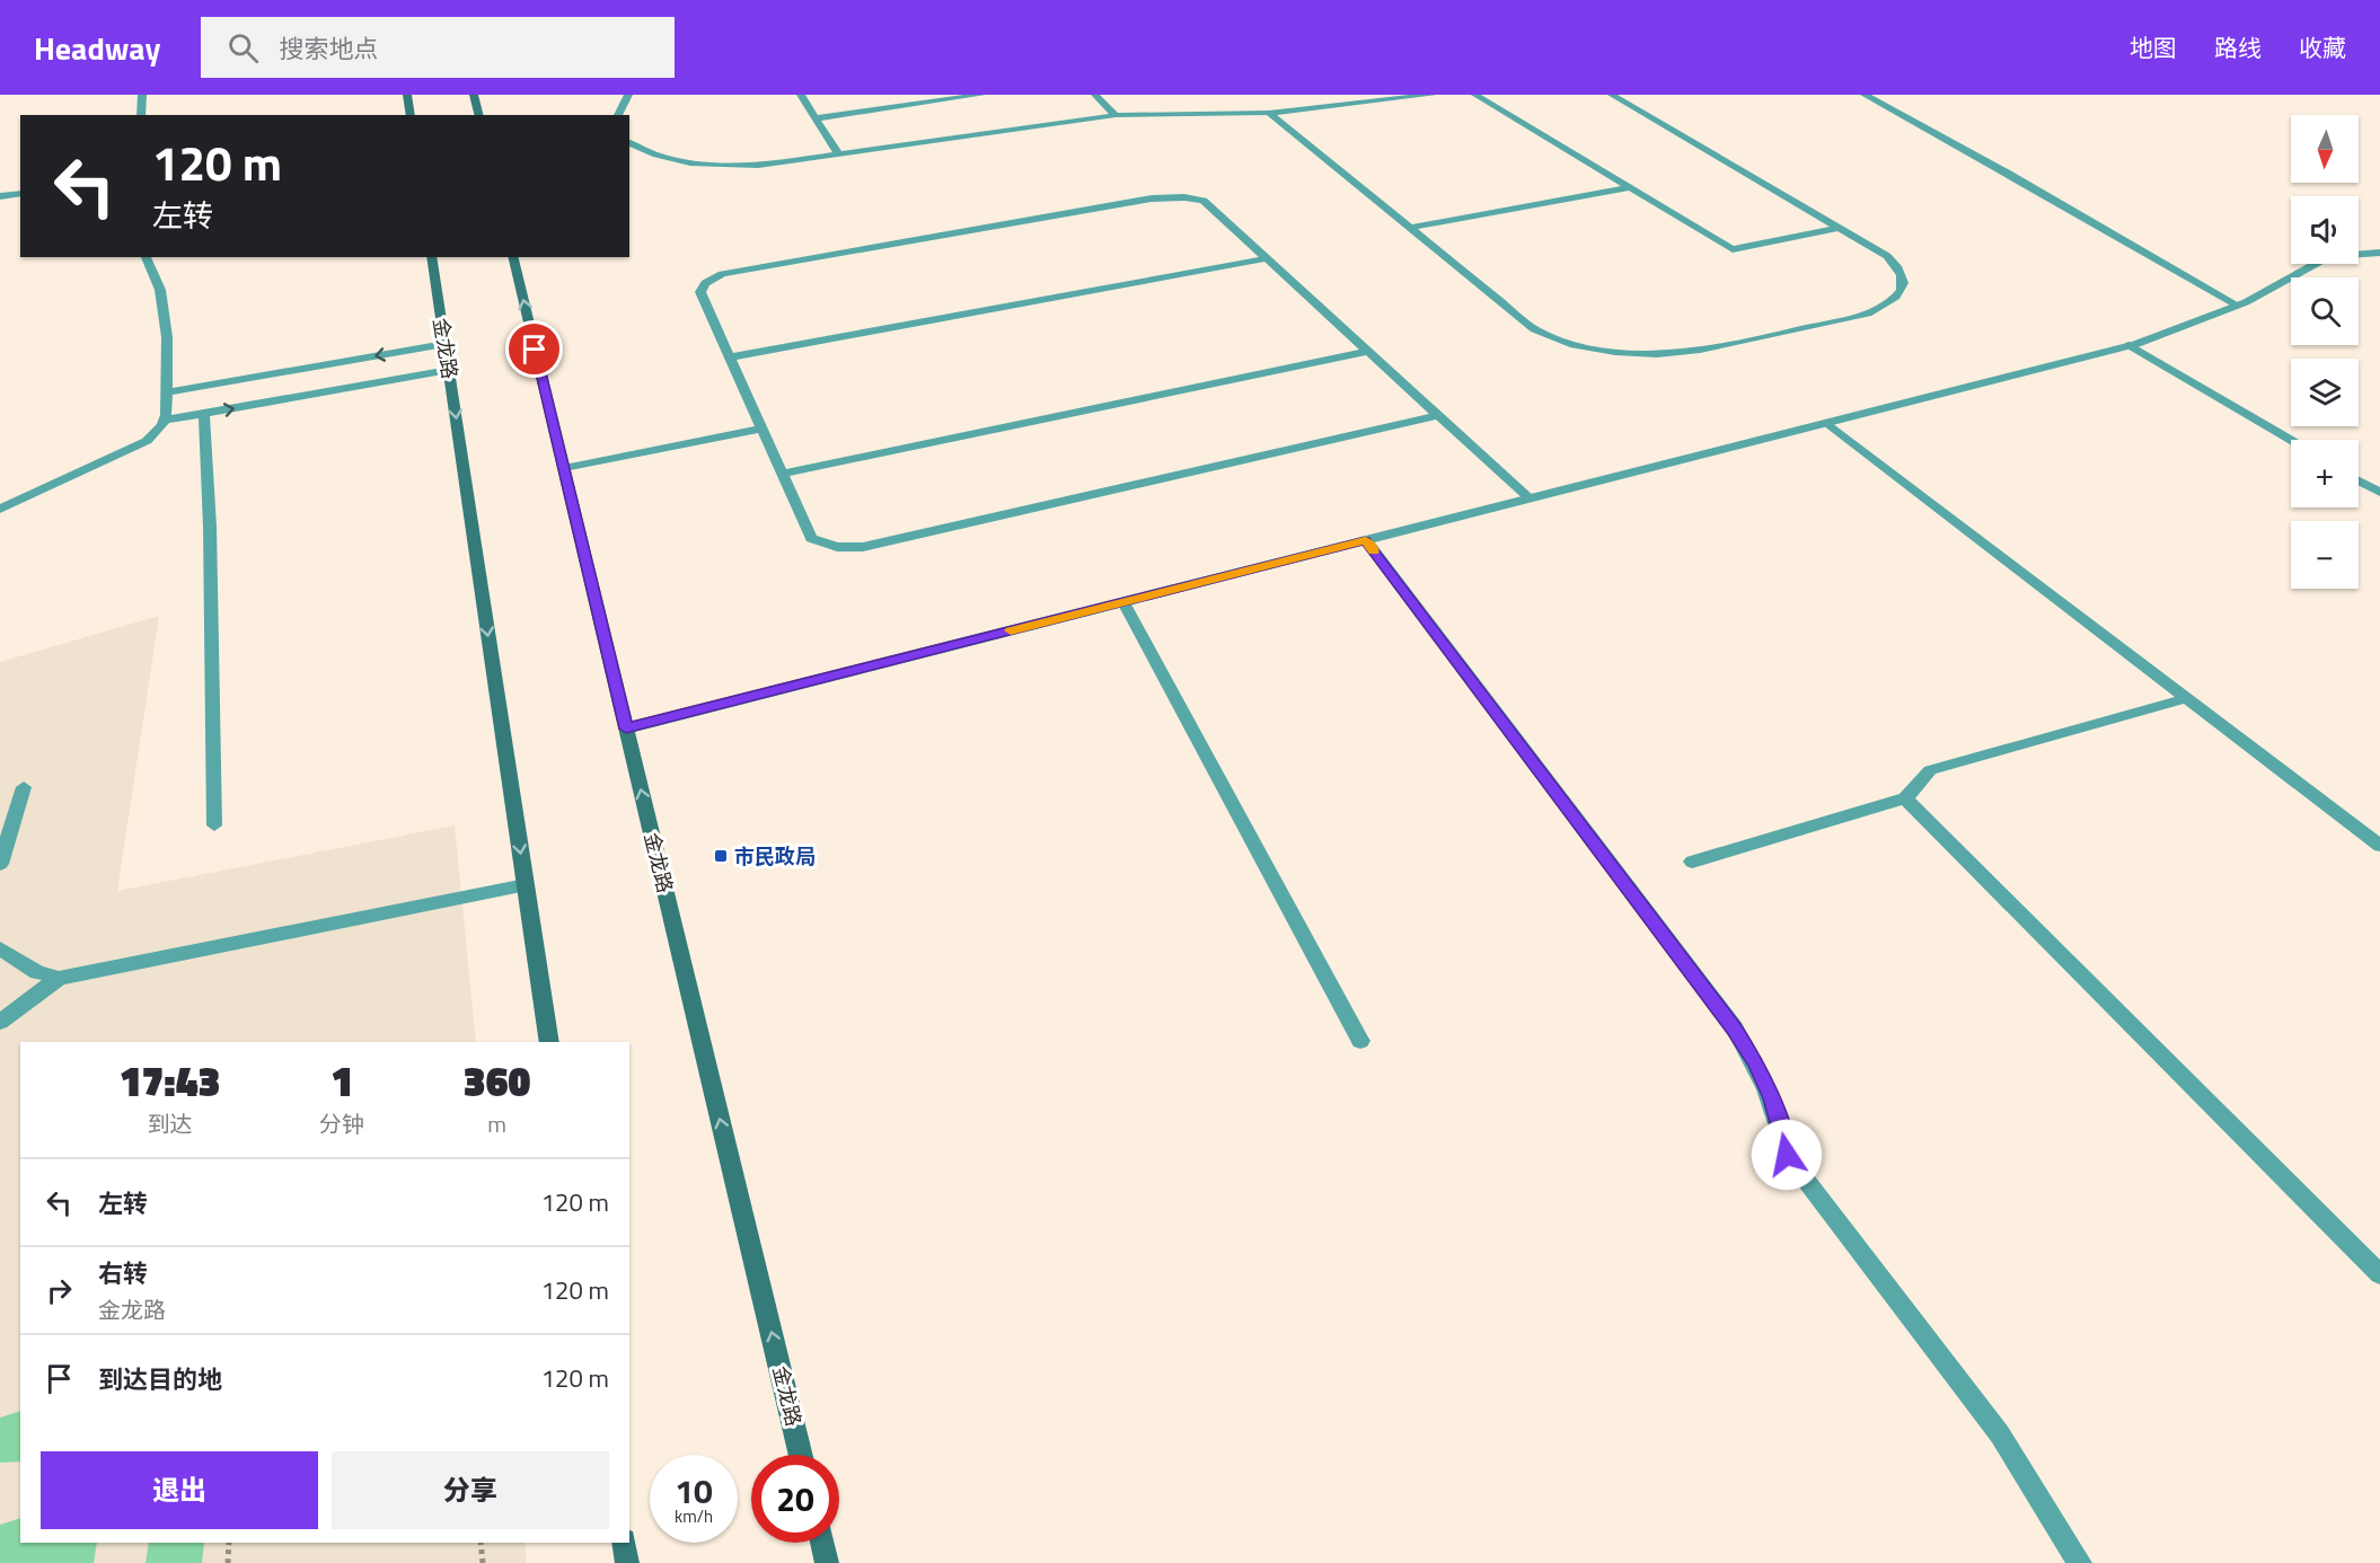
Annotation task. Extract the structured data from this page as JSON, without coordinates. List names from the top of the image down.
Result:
{
  "streets": {
    "main road": ["金龙路"]
  },
  "places": {
    "transit": ["市民政局"]
  },
  "north": "bottom",
  "page": {
    "header": "Headway",
    "search": "搜索地点",
    "nav": ["地图", "路线", "收藏"],
    "map_buttons": ["+", "−"],
    "turn": ["120 m", "左转"],
    "eta": [
      "17:43",
      "到达",
      "1",
      "分钟",
      "360",
      "m"
    ],
    "list": [
      {
        "name": "左转",
        "value": "120 m"
      },
      {
        "name": "右转",
        "note": "金龙路",
        "value": "120 m"
      },
      {
        "name": "到达目的地",
        "value": "120 m"
      }
    ],
    "buttons": ["退出", "分享"],
    "speed": "10 km/h",
    "limit": "20"
  }
}
